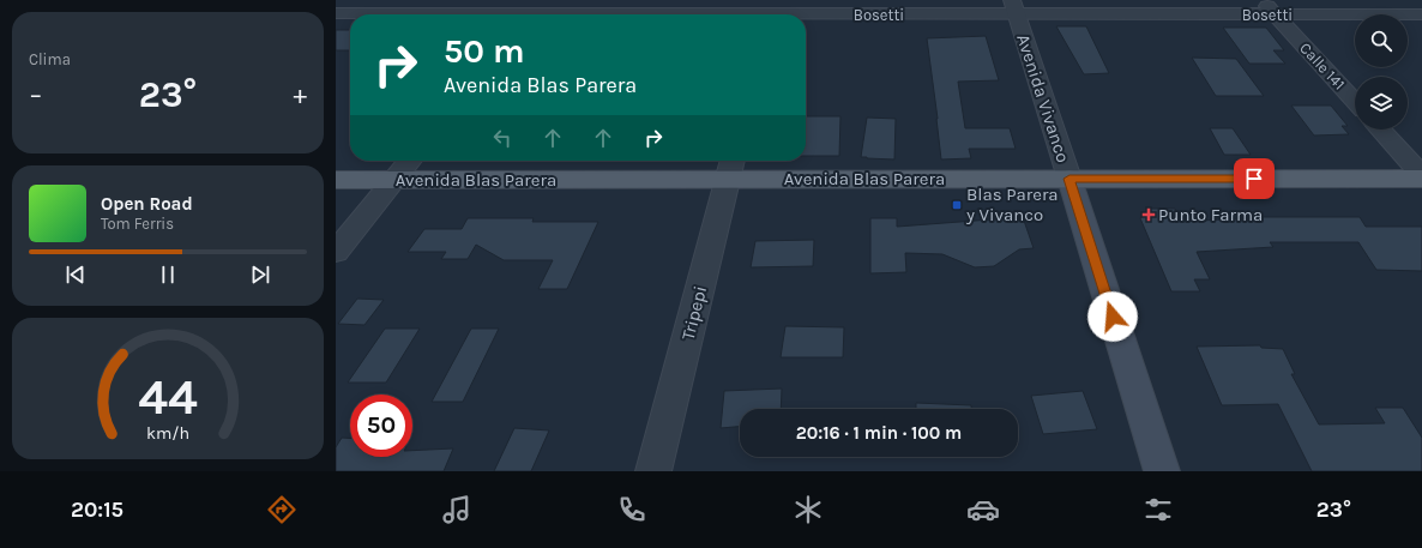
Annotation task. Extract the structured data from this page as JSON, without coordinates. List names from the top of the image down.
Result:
{
  "streets": {
    "main road": ["Avenida Vivanco", "Avenida Blas Parera"],
    "street": ["Bosetti", "Calle 141", "Tripepi"]
  },
  "crossings": [
    ["Bosetti", "Calle 141"],
    ["Bosetti", "Avenida Vivanco"],
    ["Avenida Vivanco", "Avenida Blas Parera"],
    ["Avenida Blas Parera", "Tripepi"]
  ],
  "places": {
    "transit": ["Blas Parera y Vivanco"],
    "health": ["Punto Farma"]
  },
  "page": {
    "tile": "Clima",
    "turn": ["50 m", "Avenida Blas Parera"],
    "heat": ["−", "23°", "+"],
    "song": ["Open Road", "Tom Ferris"],
    "limit": "50",
    "trip": "20:16 · 1 min · 100 m",
    "tabs": ["20:15", "23°"],
    "gauge": ["44", "km/h"]
  }
}
